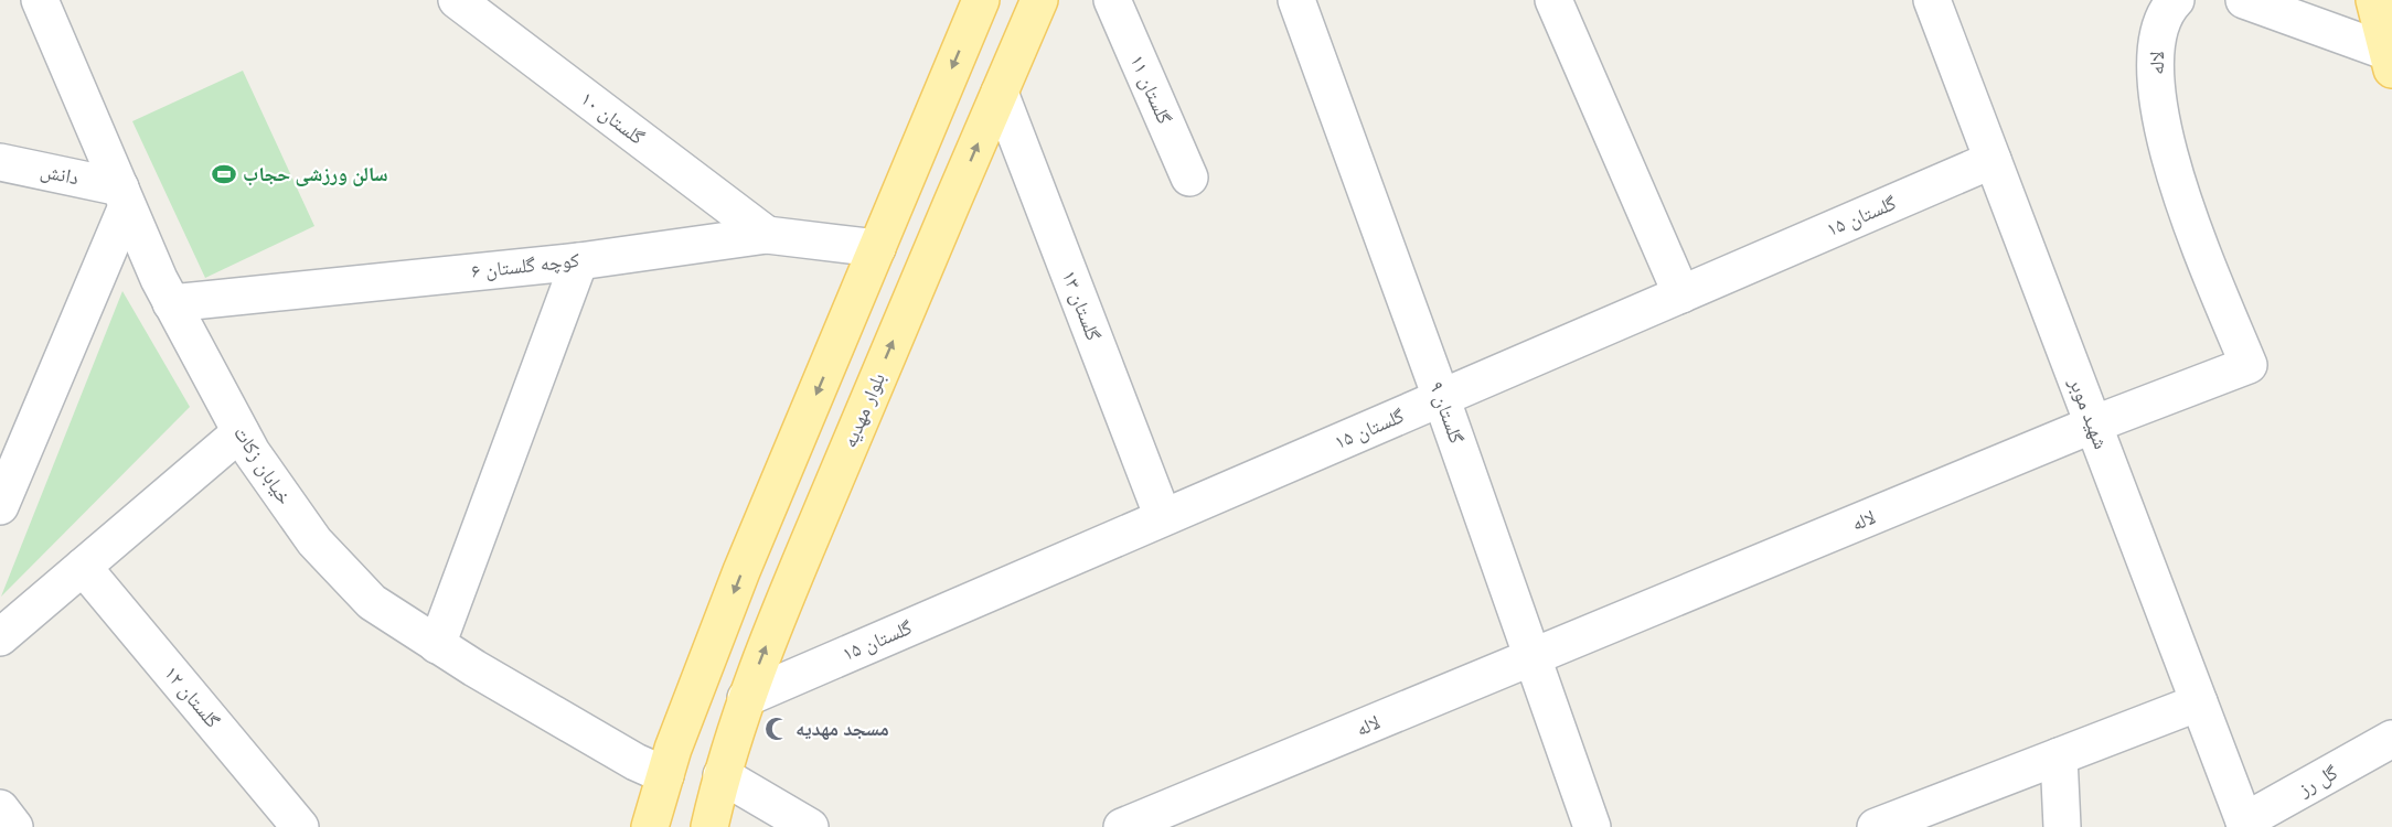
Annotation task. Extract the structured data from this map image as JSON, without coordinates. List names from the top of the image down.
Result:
{
  "streets": {
    "main road": ["بلوار مهدیه"],
    "street": [
      "لاله",
      "گلستان ۱۱",
      "گلستان ۱۰",
      "دانش",
      "گلستان ۱۵",
      "کوچه گلستان ۶",
      "گلستان ۱۳",
      "گلستان ۹",
      "شهید موبر",
      "خیابان زکات",
      "گلستان ۱۲",
      "گل رز"
    ]
  },
  "crossings": [
    ["لاله", "گلستان ۹"],
    ["لاله", "شهید موبر"],
    ["گلستان ۱۰", "کوچه گلستان ۶"],
    ["دانش", "خیابان زکات"],
    ["گلستان ۱۵", "گلستان ۱۳"],
    ["گلستان ۱۵", "بلوار مهدیه"],
    ["گلستان ۱۵", "گلستان ۹"],
    ["گلستان ۱۵", "شهید موبر"],
    ["کوچه گلستان ۶", "خیابان زکات"],
    ["گلستان ۱۳", "بلوار مهدیه"],
    ["شهید موبر", "گل رز"]
  ],
  "places": {
    "sports": ["سالن ورزشی حجاب"],
    "mosque": ["مسجد مهدیه"]
  }
}
